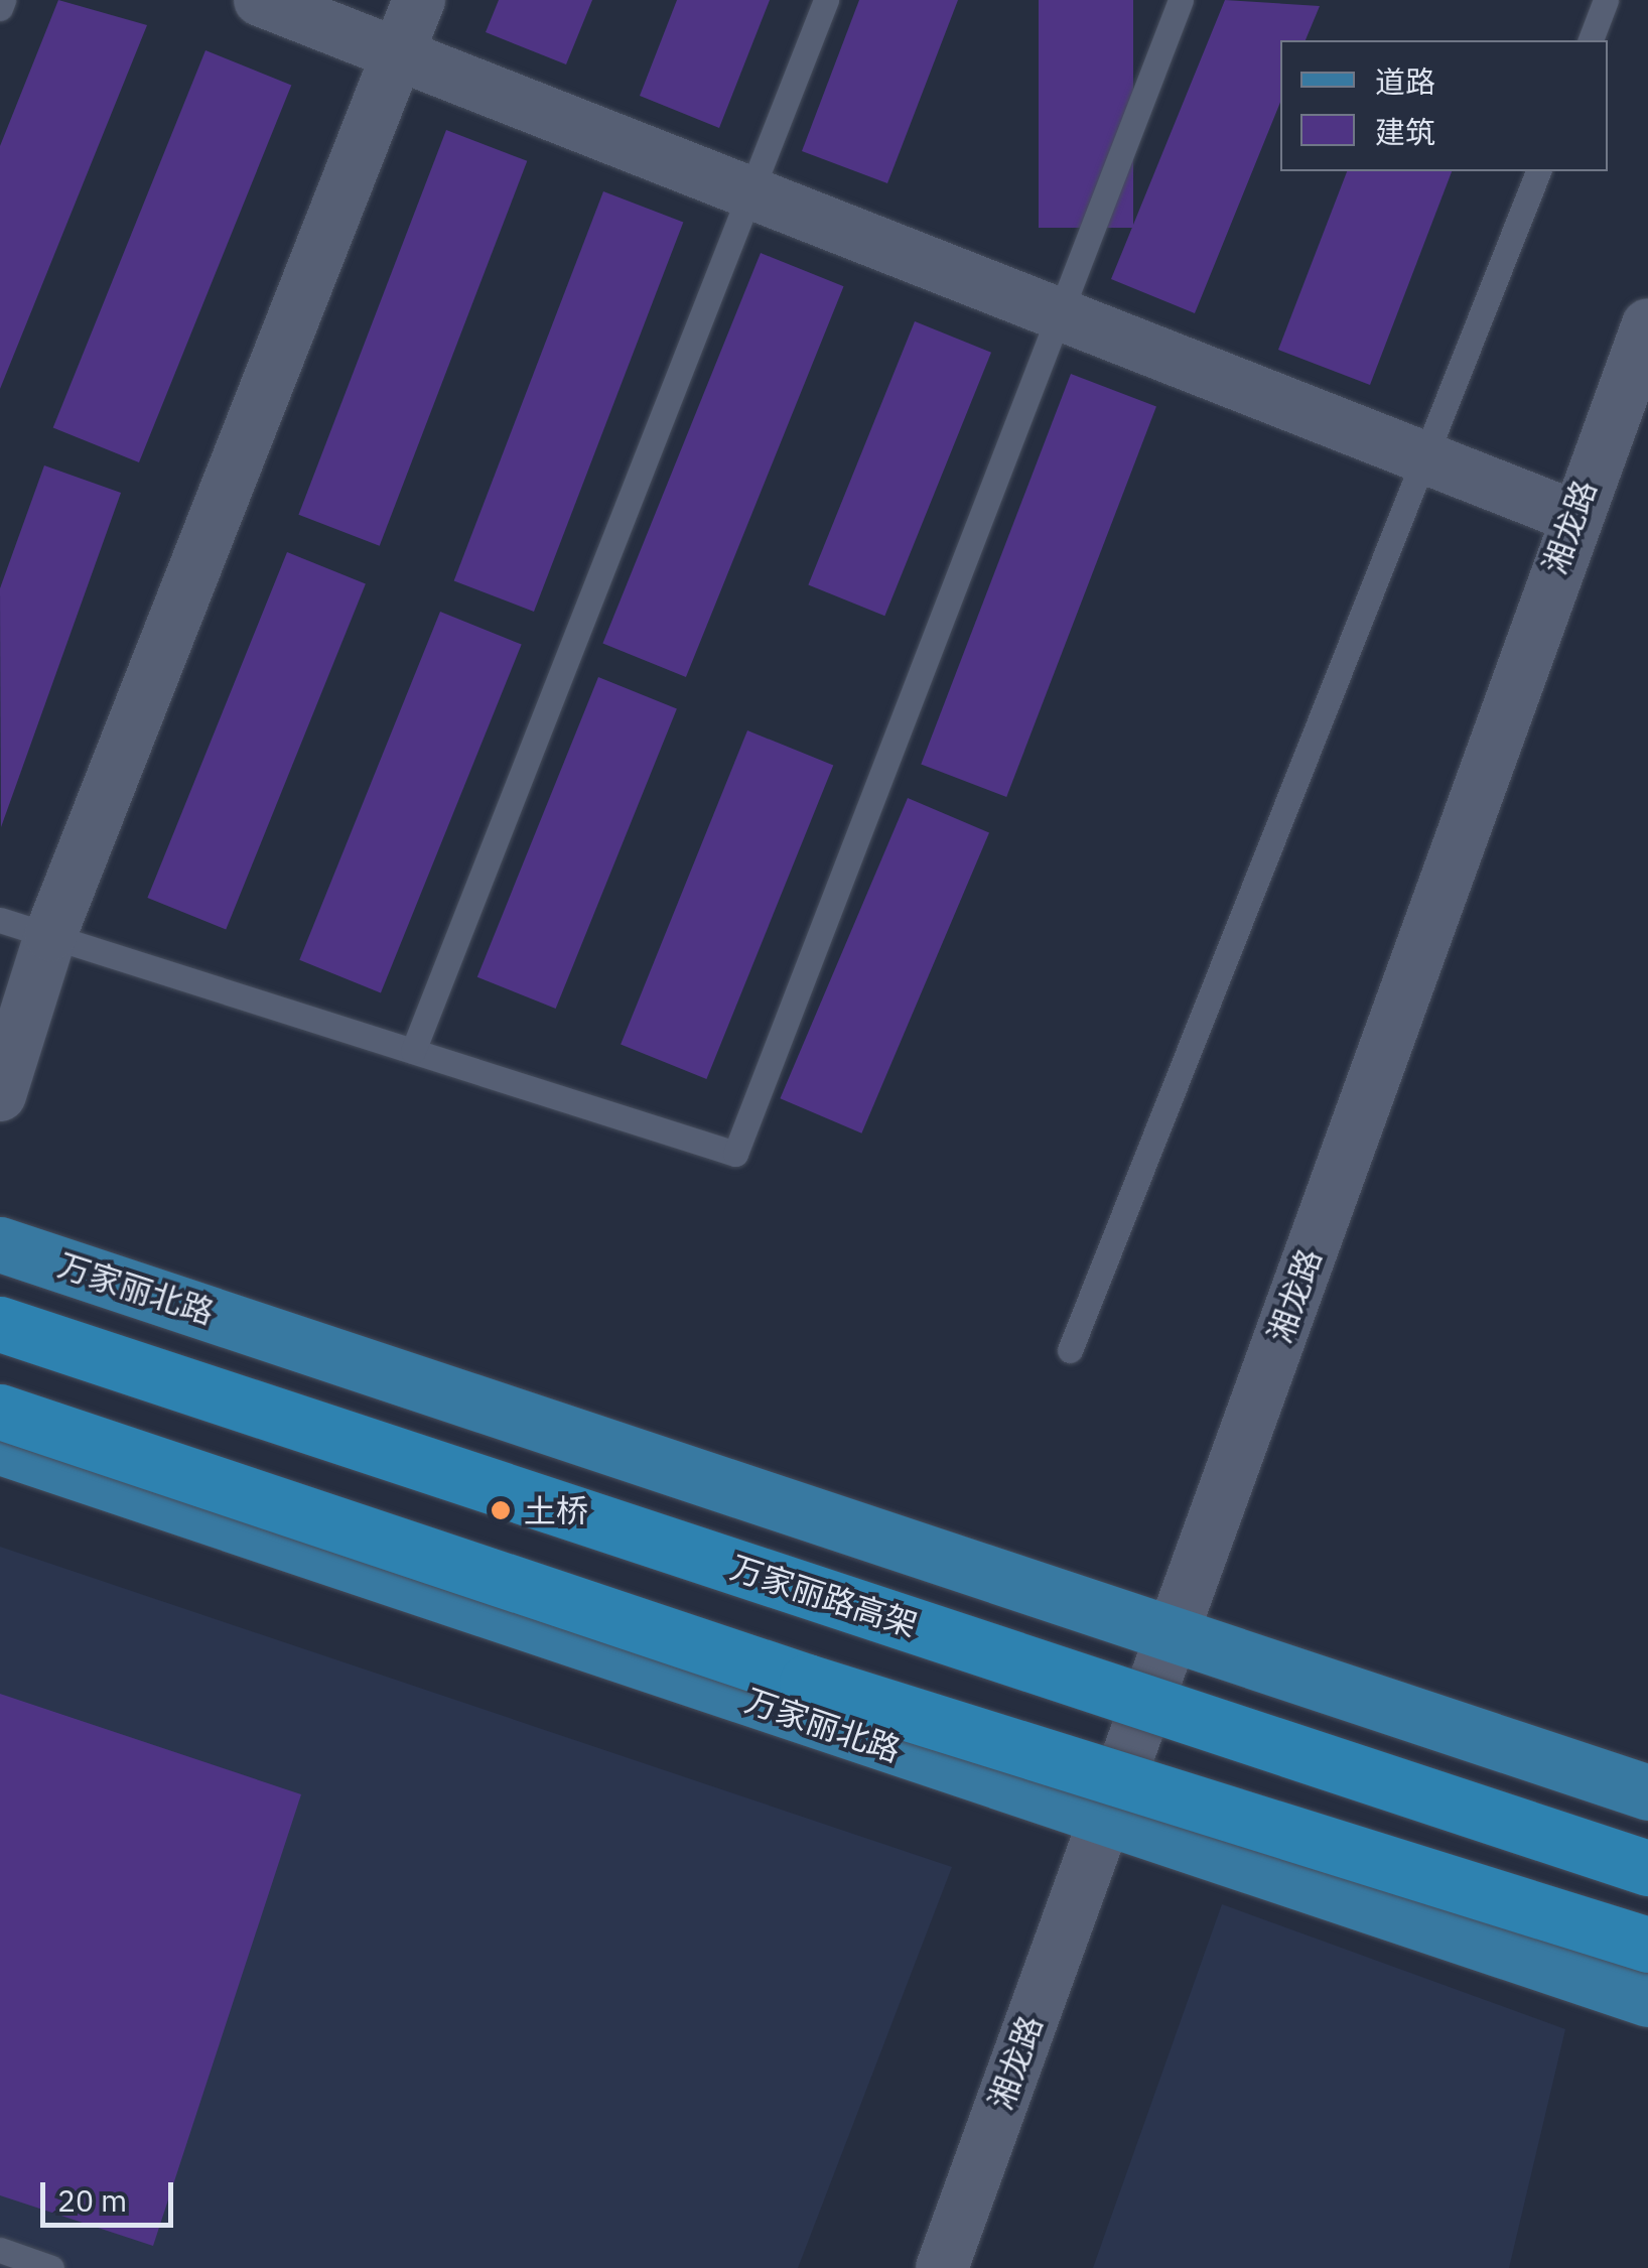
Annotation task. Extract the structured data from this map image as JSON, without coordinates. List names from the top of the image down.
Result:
{
  "streets": {
    "highway": ["万家丽路高架"],
    "main road": ["万家丽北路"],
    "street": ["湘龙路"]
  },
  "crossings": [
    ["湘龙路", "万家丽北路"]
  ],
  "places": ["土桥"],
  "legend": ["道路", "建筑"],
  "scale_bar": "20 m"
}
